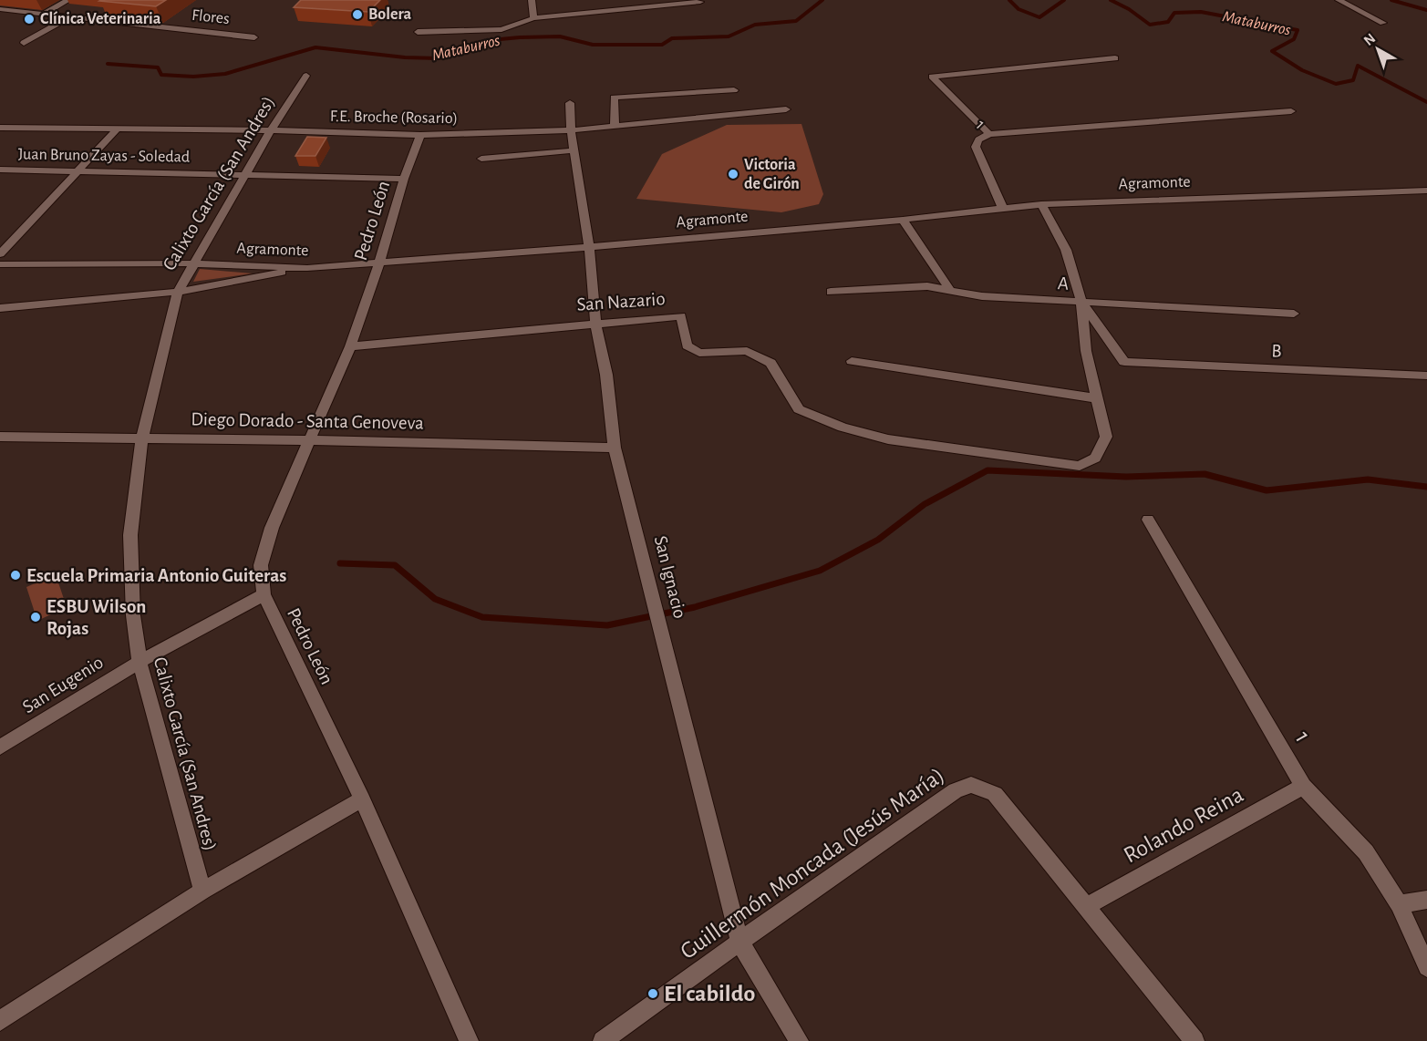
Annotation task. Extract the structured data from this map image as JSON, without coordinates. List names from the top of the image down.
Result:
{
  "streets": {
    "street": [
      "Flores",
      "F.E. Broche (Rosario)",
      "1",
      "Juan Bruno Zayas - Soledad",
      "Calixto García (San Andres)",
      "Agramonte",
      "Pedro León",
      "A",
      "San Nazario",
      "B",
      "Diego Dorado - Santa Genoveva",
      "San Ignacio",
      "San Eugenio",
      "Rolando Reina",
      "Guillermón Moncada (Jesús María)"
    ]
  },
  "crossings": [
    ["F.E. Broche (Rosario)", "Calixto García (San Andres)"],
    ["F.E. Broche (Rosario)", "Pedro León"],
    ["F.E. Broche (Rosario)", "San Ignacio"],
    ["1", "Agramonte"],
    ["1", "Rolando Reina"],
    ["Juan Bruno Zayas - Soledad", "Calixto García (San Andres)"],
    ["Juan Bruno Zayas - Soledad", "Pedro León"],
    ["Calixto García (San Andres)", "Agramonte"],
    ["Calixto García (San Andres)", "Diego Dorado - Santa Genoveva"],
    ["Calixto García (San Andres)", "San Eugenio"],
    ["Agramonte", "Pedro León"],
    ["Agramonte", "San Ignacio"],
    ["Pedro León", "San Nazario"],
    ["Pedro León", "Diego Dorado - Santa Genoveva"],
    ["Pedro León", "San Eugenio"],
    ["A", "B"],
    ["San Nazario", "San Ignacio"],
    ["Diego Dorado - Santa Genoveva", "San Ignacio"],
    ["San Ignacio", "Guillermón Moncada (Jesús María)"],
    ["Rolando Reina", "Guillermón Moncada (Jesús María)"]
  ],
  "water": ["Mataburros"],
  "places": [
    "Bolera",
    "Clínica Veterinaria",
    "Victoria de Girón",
    "Escuela Primaria Antonio Guiteras",
    "ESBU Wilson Rojas",
    "El cabildo"
  ],
  "north": "top left"
}
